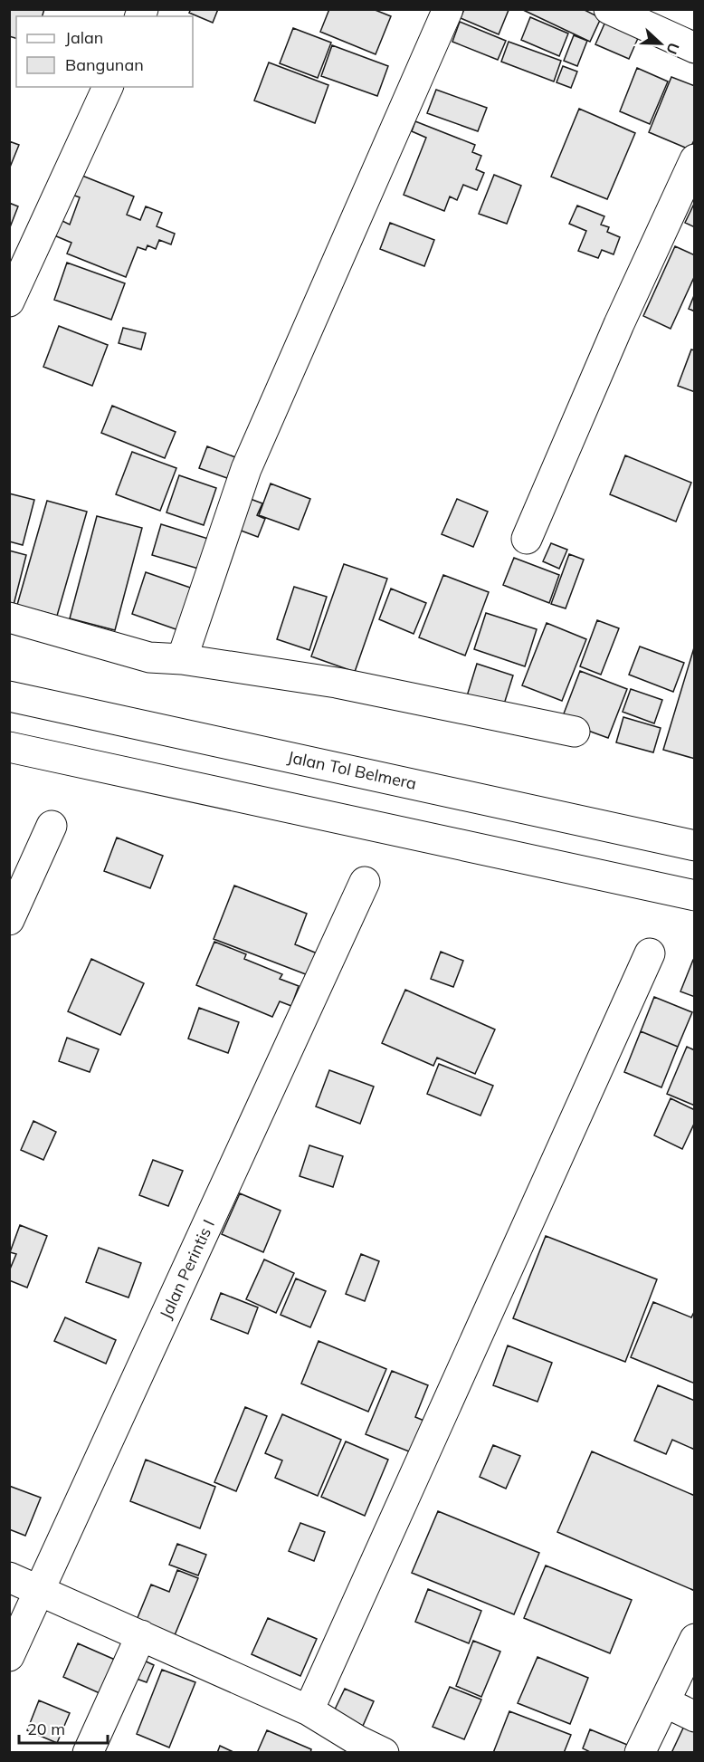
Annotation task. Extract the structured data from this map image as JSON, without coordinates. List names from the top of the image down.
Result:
{
  "streets": {
    "main road": ["Jalan Tol Belmera", "Jalan Perintis I"]
  },
  "legend": ["Jalan", "Bangunan"],
  "scale_bar": "20 m",
  "north": "right"
}
